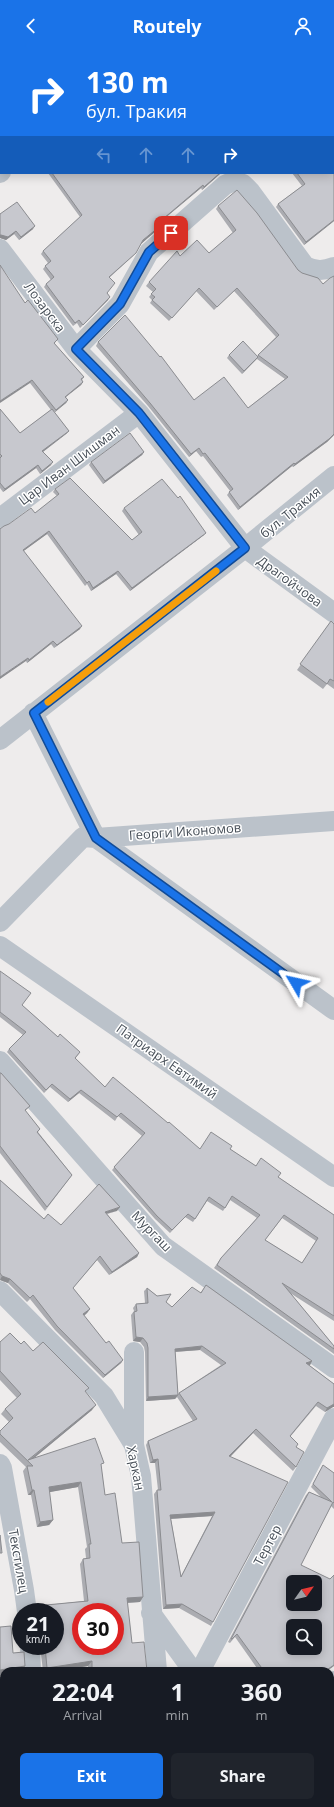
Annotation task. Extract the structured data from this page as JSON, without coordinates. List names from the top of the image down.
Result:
{
  "streets": {
    "street": [
      "Лозарска",
      "Цар Иван Шишман",
      "бул. Тракия",
      "Драгойчова",
      "Георги Икономов",
      "Патриарх Евтимий",
      "Мургаш",
      "Харкан",
      "Тертер",
      "Текстилец"
    ]
  },
  "crossings": [
    ["Лозарска", "Цар Иван Шишман"],
    ["Лозарска", "бул. Тракия"],
    ["Лозарска", "Драгойчова"],
    ["бул. Тракия", "Драгойчова"]
  ],
  "north": "top right",
  "page": {
    "header": "Routely",
    "turn": ["130 m", "бул. Тракия"],
    "speed": "21 km/h",
    "limit": "30",
    "eta": [
      "22:04",
      "Arrival",
      "1",
      "min",
      "360",
      "m"
    ],
    "buttons": ["Exit", "Share"]
  }
}
